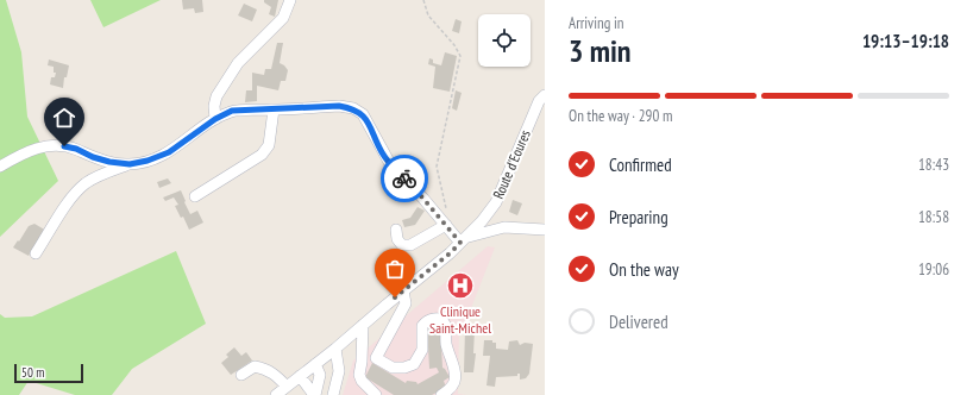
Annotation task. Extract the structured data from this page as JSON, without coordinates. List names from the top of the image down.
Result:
{
  "streets": {
    "street": ["Route d'Eoures"]
  },
  "places": {
    "hospital": ["Clinique Saint-Michel"]
  },
  "scale_bar": "50 m",
  "page": {
    "heading": ["3 min", "Arriving in", "19:13–19:18"],
    "bar": "On the way · 290 m",
    "list": [
      ["Confirmed", "18:43"],
      ["Preparing", "18:58"],
      ["On the way", "19:06"],
      "Delivered"
    ],
    "scale": "50 m"
  }
}
